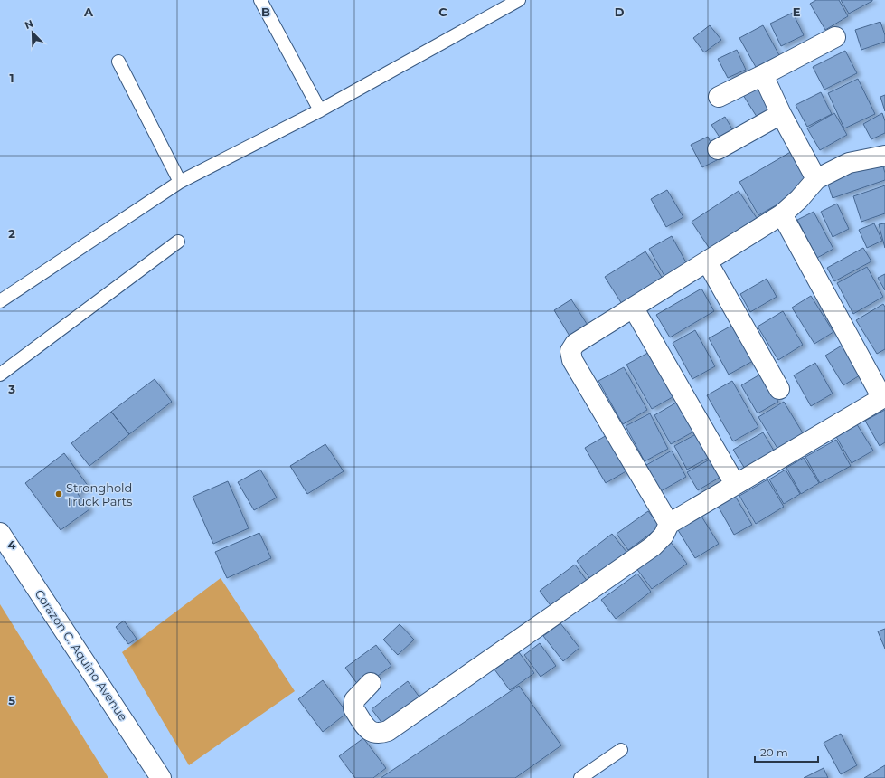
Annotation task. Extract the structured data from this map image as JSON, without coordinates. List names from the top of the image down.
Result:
{
  "streets": {
    "street": ["Corazon C. Aquino Avenue"]
  },
  "places": ["Stronghold Truck Parts"],
  "scale_bar": "20 m",
  "north": "top left",
  "grid": {
    "columns": [
      "A",
      "B",
      "C",
      "D",
      "E"
    ],
    "rows": [
      "1",
      "2",
      "3",
      "4",
      "5"
    ]
  }
}
